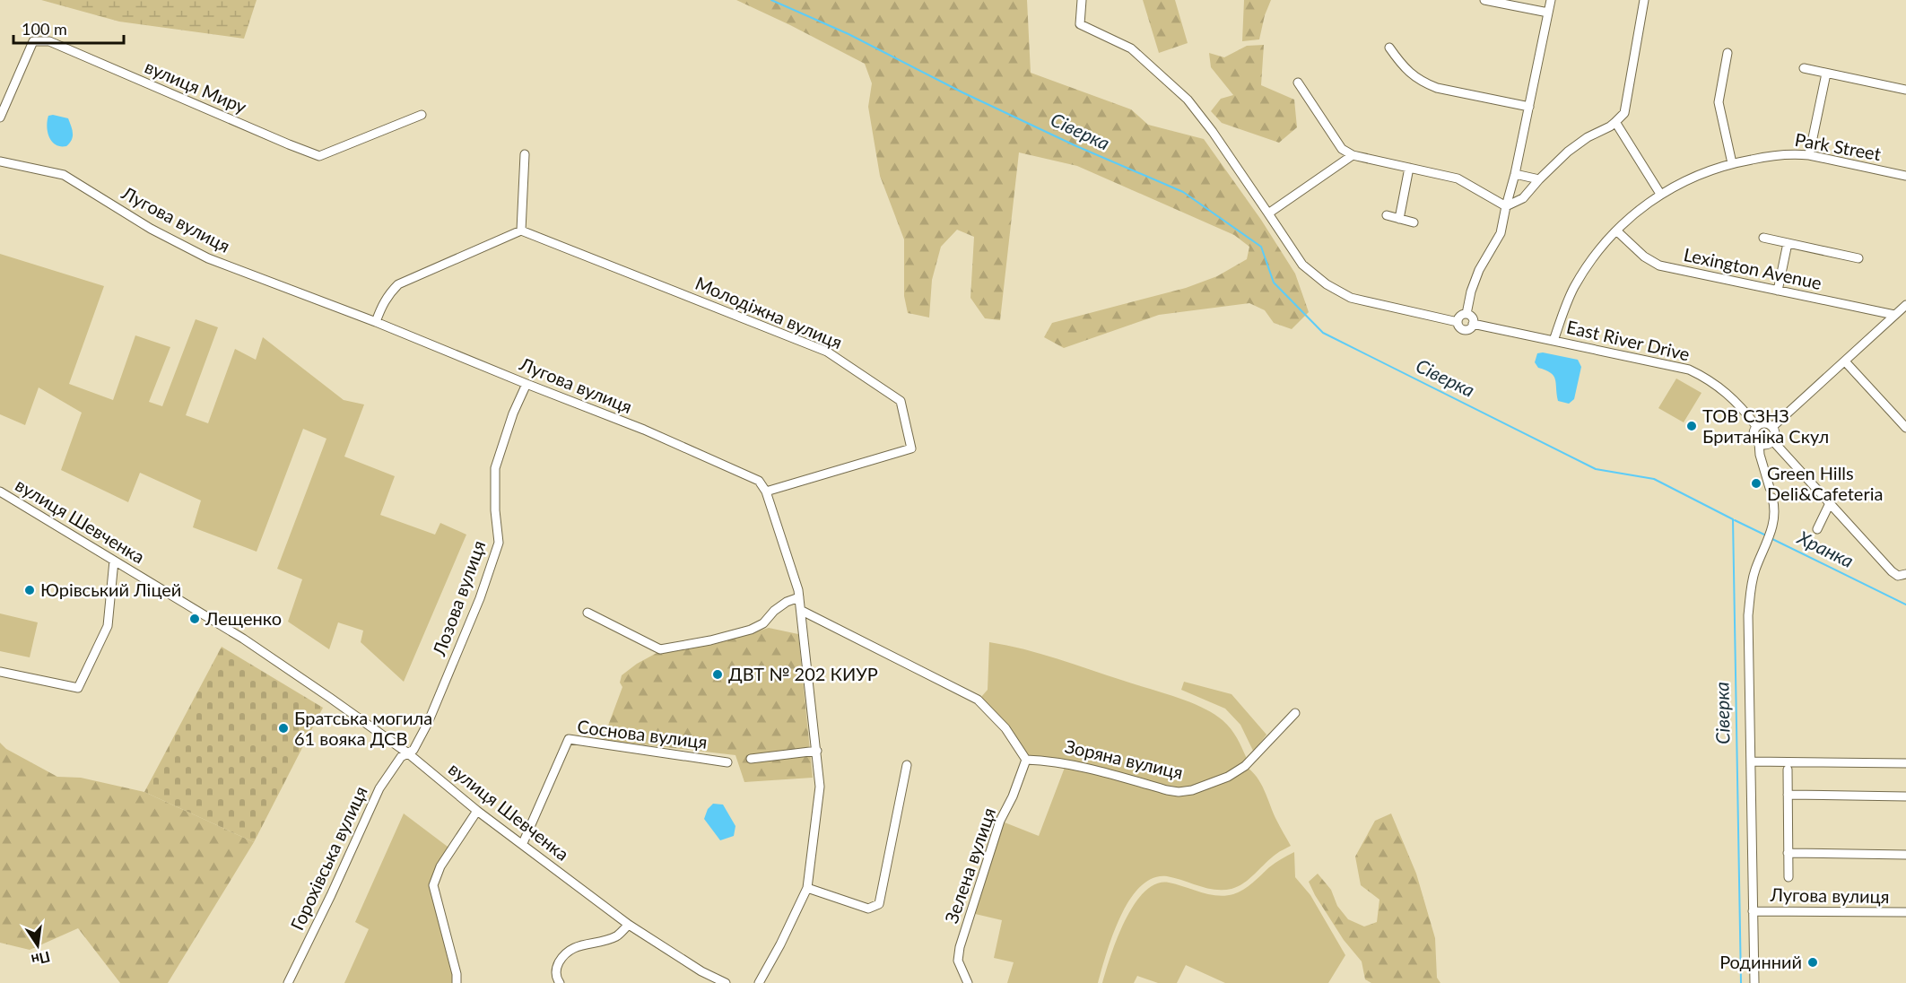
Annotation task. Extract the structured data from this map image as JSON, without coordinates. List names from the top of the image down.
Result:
{
  "streets": {
    "street": [
      "вулиця Миру",
      "Park Street",
      "Лугова вулиця",
      "Lexington Avenue",
      "Молодіжна вулиця",
      "Еаst Rіvеr Drive",
      "вулиця Шевченка",
      "Лозова вулиця",
      "Соснова вулиця",
      "Зоряна вулиця",
      "Горохівська вулиця",
      "Зелена вулиця"
    ]
  },
  "crossings": [
    ["Park Street", "Lexington Avenue"],
    ["Park Street", "Еаst Rіvеr Drive"],
    ["Лугова вулиця", "Молодіжна вулиця"],
    ["Лугова вулиця", "Лозова вулиця"],
    ["вулиця Шевченка", "Лозова вулиця"],
    ["вулиця Шевченка", "Соснова вулиця"],
    ["вулиця Шевченка", "Горохівська вулиця"],
    ["Лозова вулиця", "Горохівська вулиця"],
    ["Зоряна вулиця", "Зелена вулиця"]
  ],
  "water": ["Сіверка", "Хранка"],
  "places": [
    "ТОВ СЗНЗ Британіка Скул",
    "Green Hills Deli&Cafeteria",
    "Юрівський Ліцей",
    "Лещенко",
    "ДВТ № 202 КИУР",
    "Братська могила 61 вояка ДСВ",
    "Родинний"
  ],
  "scale_bar": "100 m",
  "north": "bottom"
}
